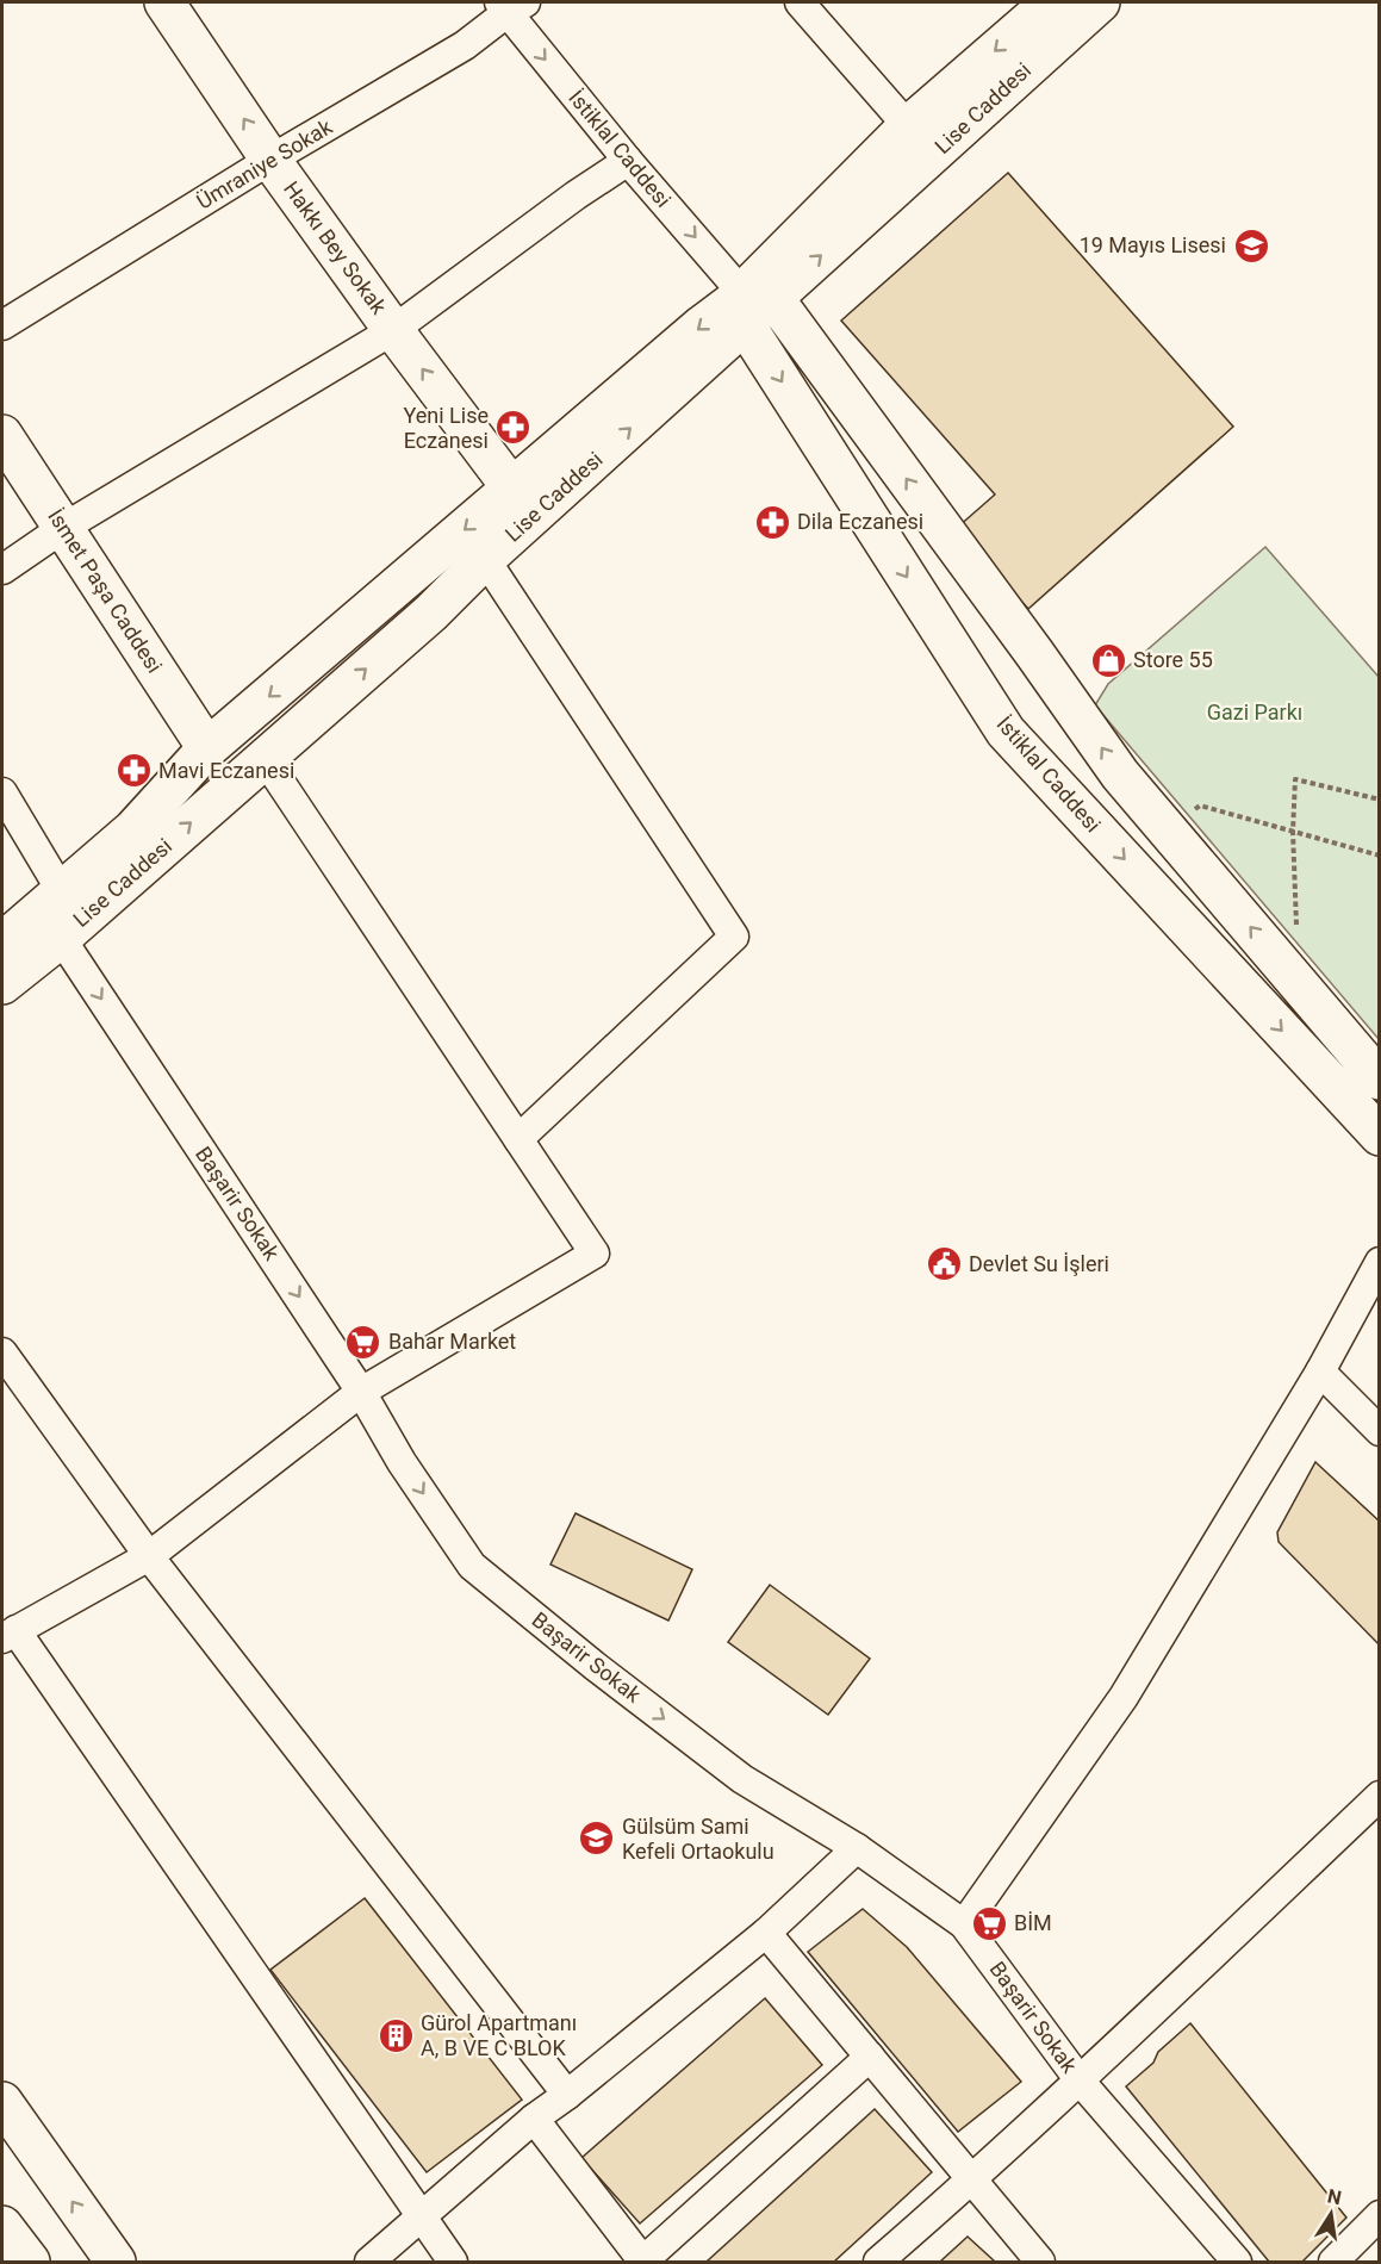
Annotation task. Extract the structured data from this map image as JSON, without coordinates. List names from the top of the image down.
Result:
{
  "streets": {
    "main road": [
      "Lise Caddesi",
      "İstiklal Caddesi",
      "Hakkı Bey Sokak",
      "İsmet Paşa Caddesi"
    ],
    "street": ["Ümraniye Sokak", "Başarir Sokak"]
  },
  "crossings": [
    ["Lise Caddesi", "İstiklal Caddesi"],
    ["Lise Caddesi", "Hakkı Bey Sokak"],
    ["Lise Caddesi", "İsmet Paşa Caddesi"],
    ["Lise Caddesi", "Başarir Sokak"],
    ["İstiklal Caddesi", "Ümraniye Sokak"],
    ["Ümraniye Sokak", "Hakkı Bey Sokak"]
  ],
  "one_way": ["Hakkı Bey Sokak", "Başarir Sokak"],
  "parks": ["Gazi Parkı"],
  "places": {
    "school or university": ["19 Mayıs Lisesi", "Gülsüm Sami Kefeli Ortaokulu"],
    "pharmacy": ["Yeni Lise Eczanesi", "Dila Eczanesi", "Mavi Eczanesi"],
    "shop": ["Store 55"],
    "public building": ["Devlet Su İşleri"],
    "supermarket": ["Bahar Market", "BİM"],
    "building": ["Gürol Apartmanı A, B VE C BLOK"]
  },
  "north": "top"
}
